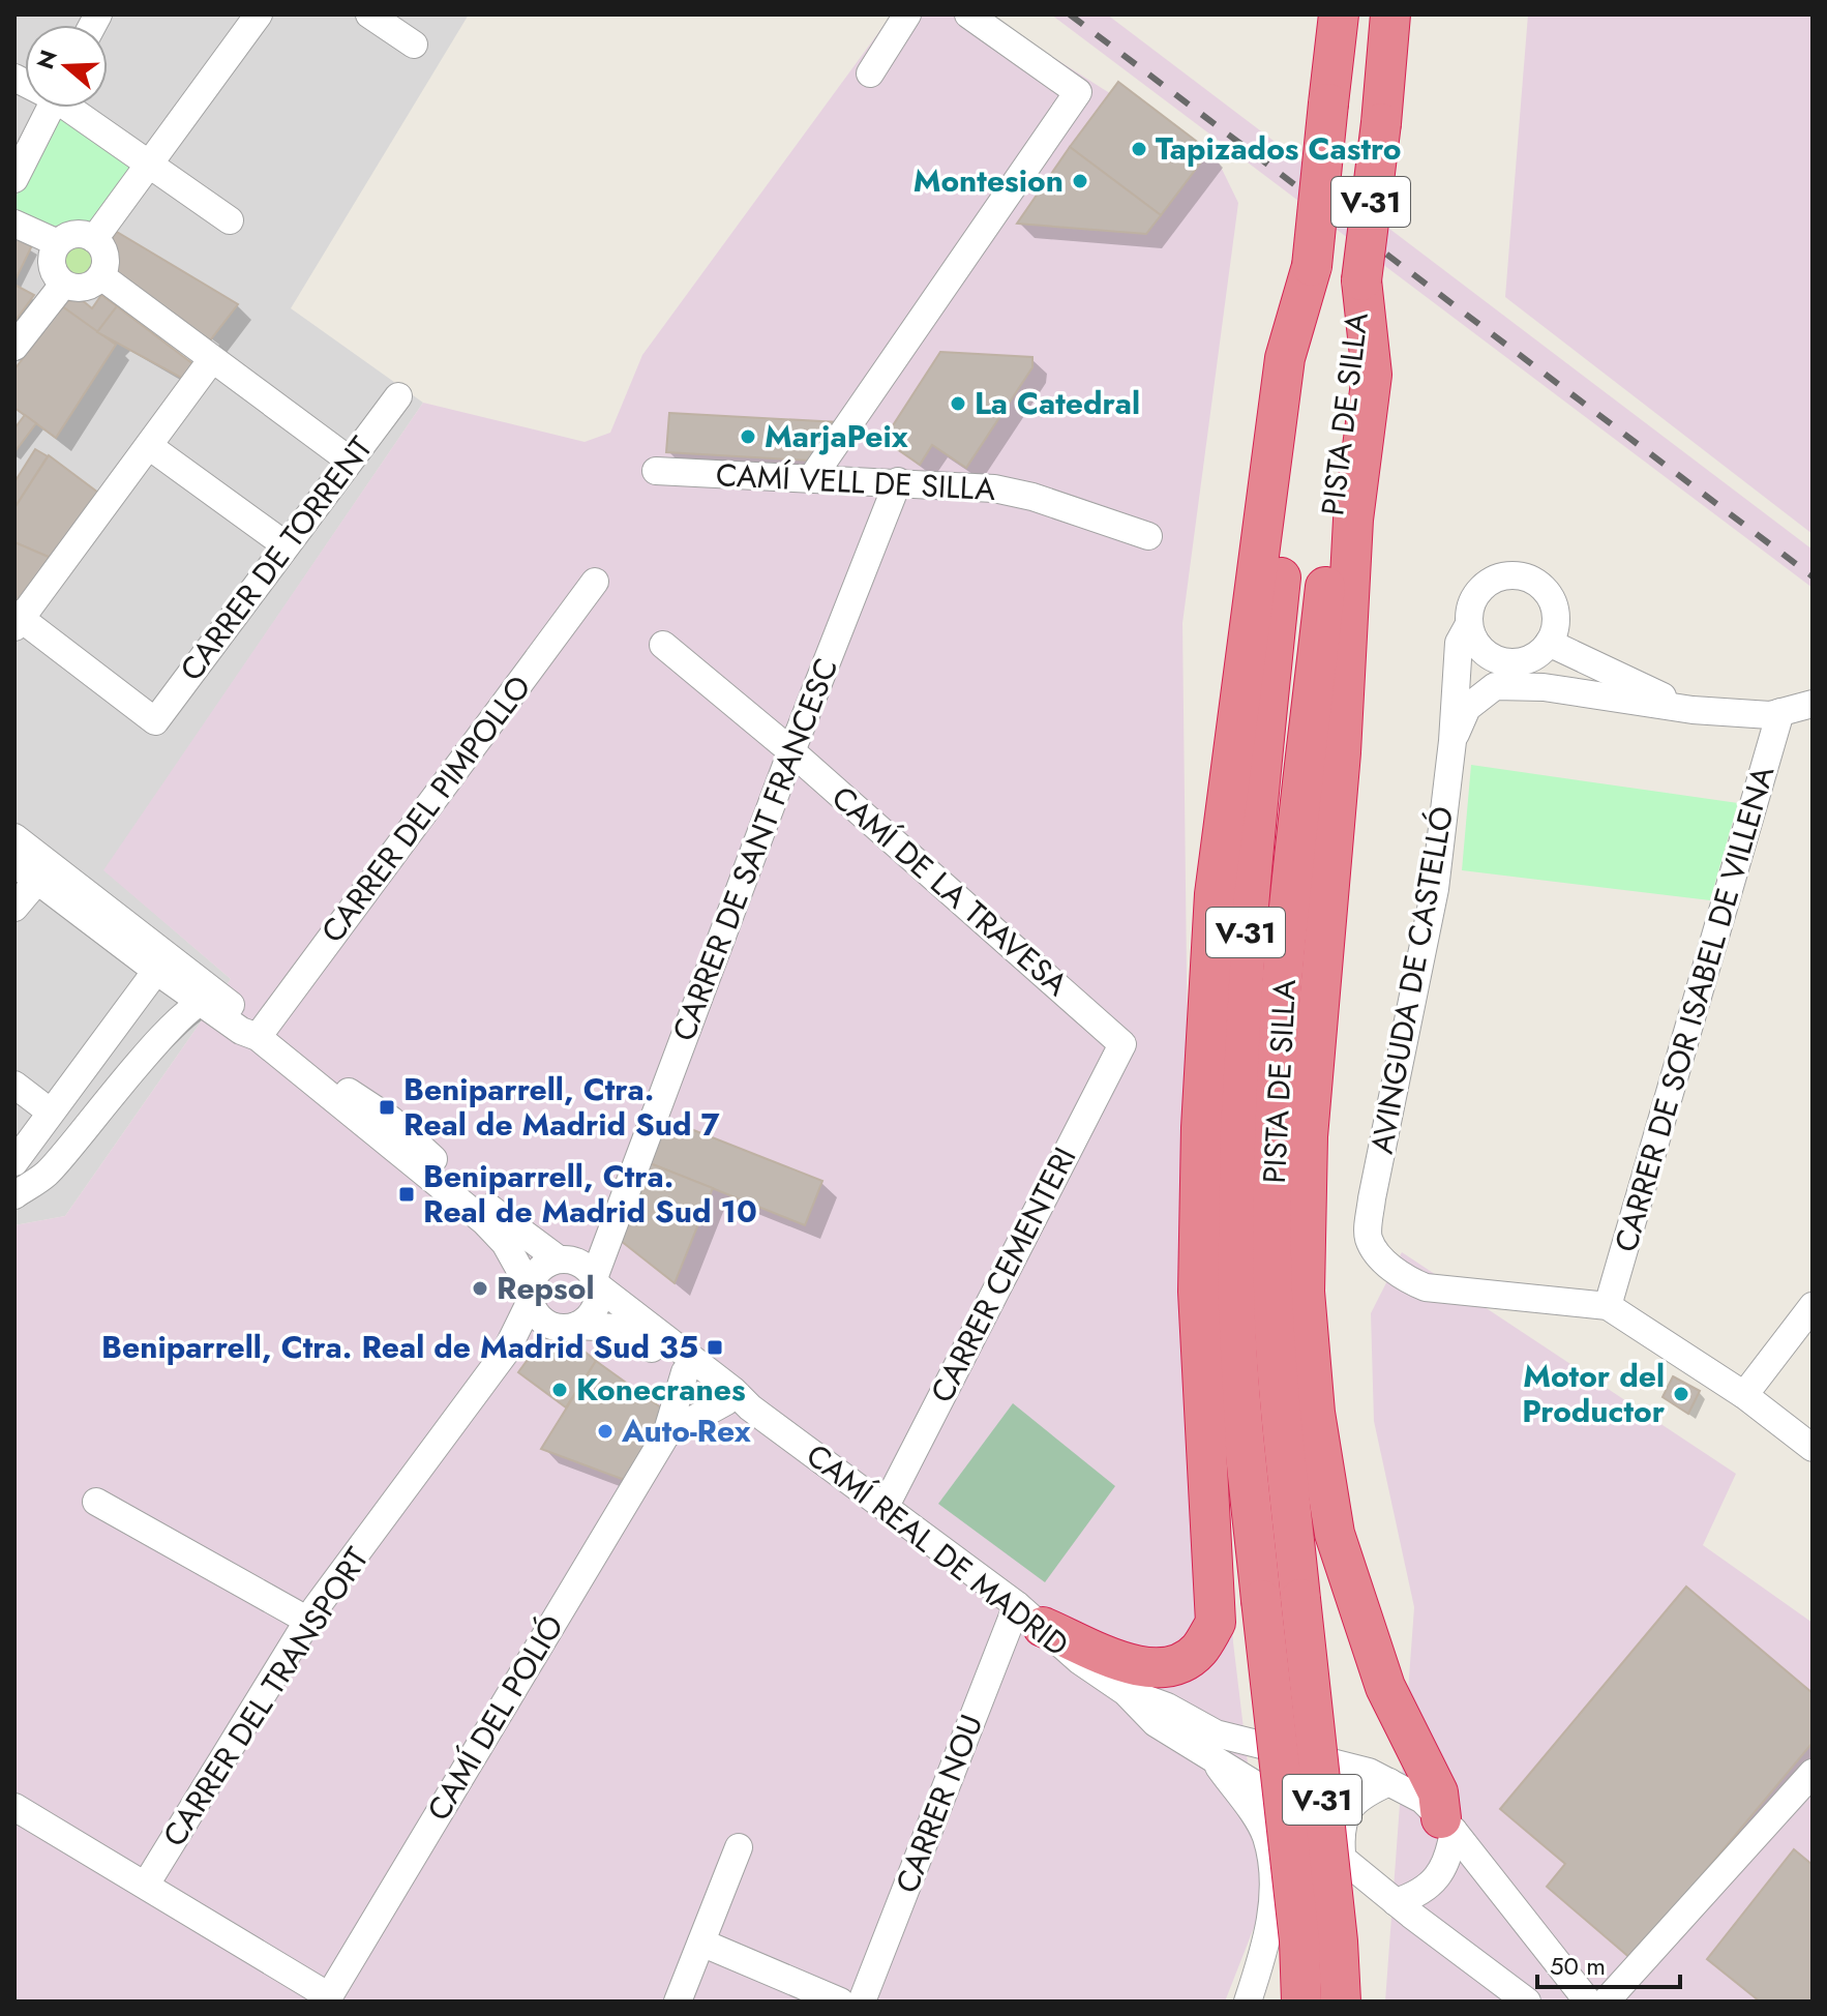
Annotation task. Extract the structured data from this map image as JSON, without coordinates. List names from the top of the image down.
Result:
{
  "streets": {
    "highway": ["V-31", "PISTA DE SILLA"],
    "street": [
      "CAMÍ VELL DE SILLA",
      "CARRER DE TORRENT",
      "CARRER DEL PIMPOLLO",
      "CARRER DE SANT FRANCESC",
      "CAMÍ DE LA TRAVESA",
      "AVINGUDA DE CASTELLÓ",
      "CARRER DE SOR ISABEL DE VILLENA",
      "CARRER CEMENTERI",
      "CAMÍ REAL DE MADRID",
      "CARRER DEL TRANSPORT",
      "CAMÍ DEL POLIÓ",
      "CARRER NOU"
    ]
  },
  "crossings": [
    ["CAMÍ VELL DE SILLA", "CARRER DE SANT FRANCESC"],
    ["CARRER DE SANT FRANCESC", "CAMÍ DE LA TRAVESA"],
    ["CARRER DE SANT FRANCESC", "CAMÍ REAL DE MADRID"],
    ["CARRER DE SANT FRANCESC", "CARRER DEL TRANSPORT"],
    ["CAMÍ DE LA TRAVESA", "CARRER CEMENTERI"],
    ["AVINGUDA DE CASTELLÓ", "CARRER DE SOR ISABEL DE VILLENA"],
    ["CARRER CEMENTERI", "CAMÍ REAL DE MADRID"],
    ["CAMÍ REAL DE MADRID", "CARRER DEL TRANSPORT"],
    ["CAMÍ REAL DE MADRID", "CAMÍ DEL POLIÓ"],
    ["CAMÍ REAL DE MADRID", "CARRER NOU"]
  ],
  "places": {
    "other": [
      "Tapizados Castro",
      "Montesion",
      "La Catedral",
      "MarjaPeix",
      "Repsol",
      "Konecranes",
      "Motor del Productor",
      "Auto-Rex"
    ],
    "transit": ["Beniparrell, Ctra. Real de Madrid Sud 7", "Beniparrell, Ctra. Real de Madrid Sud 10", "Beniparrell, Ctra. Real de Madrid Sud 35"]
  },
  "scale_bar": "50 m",
  "north": "left"
}
